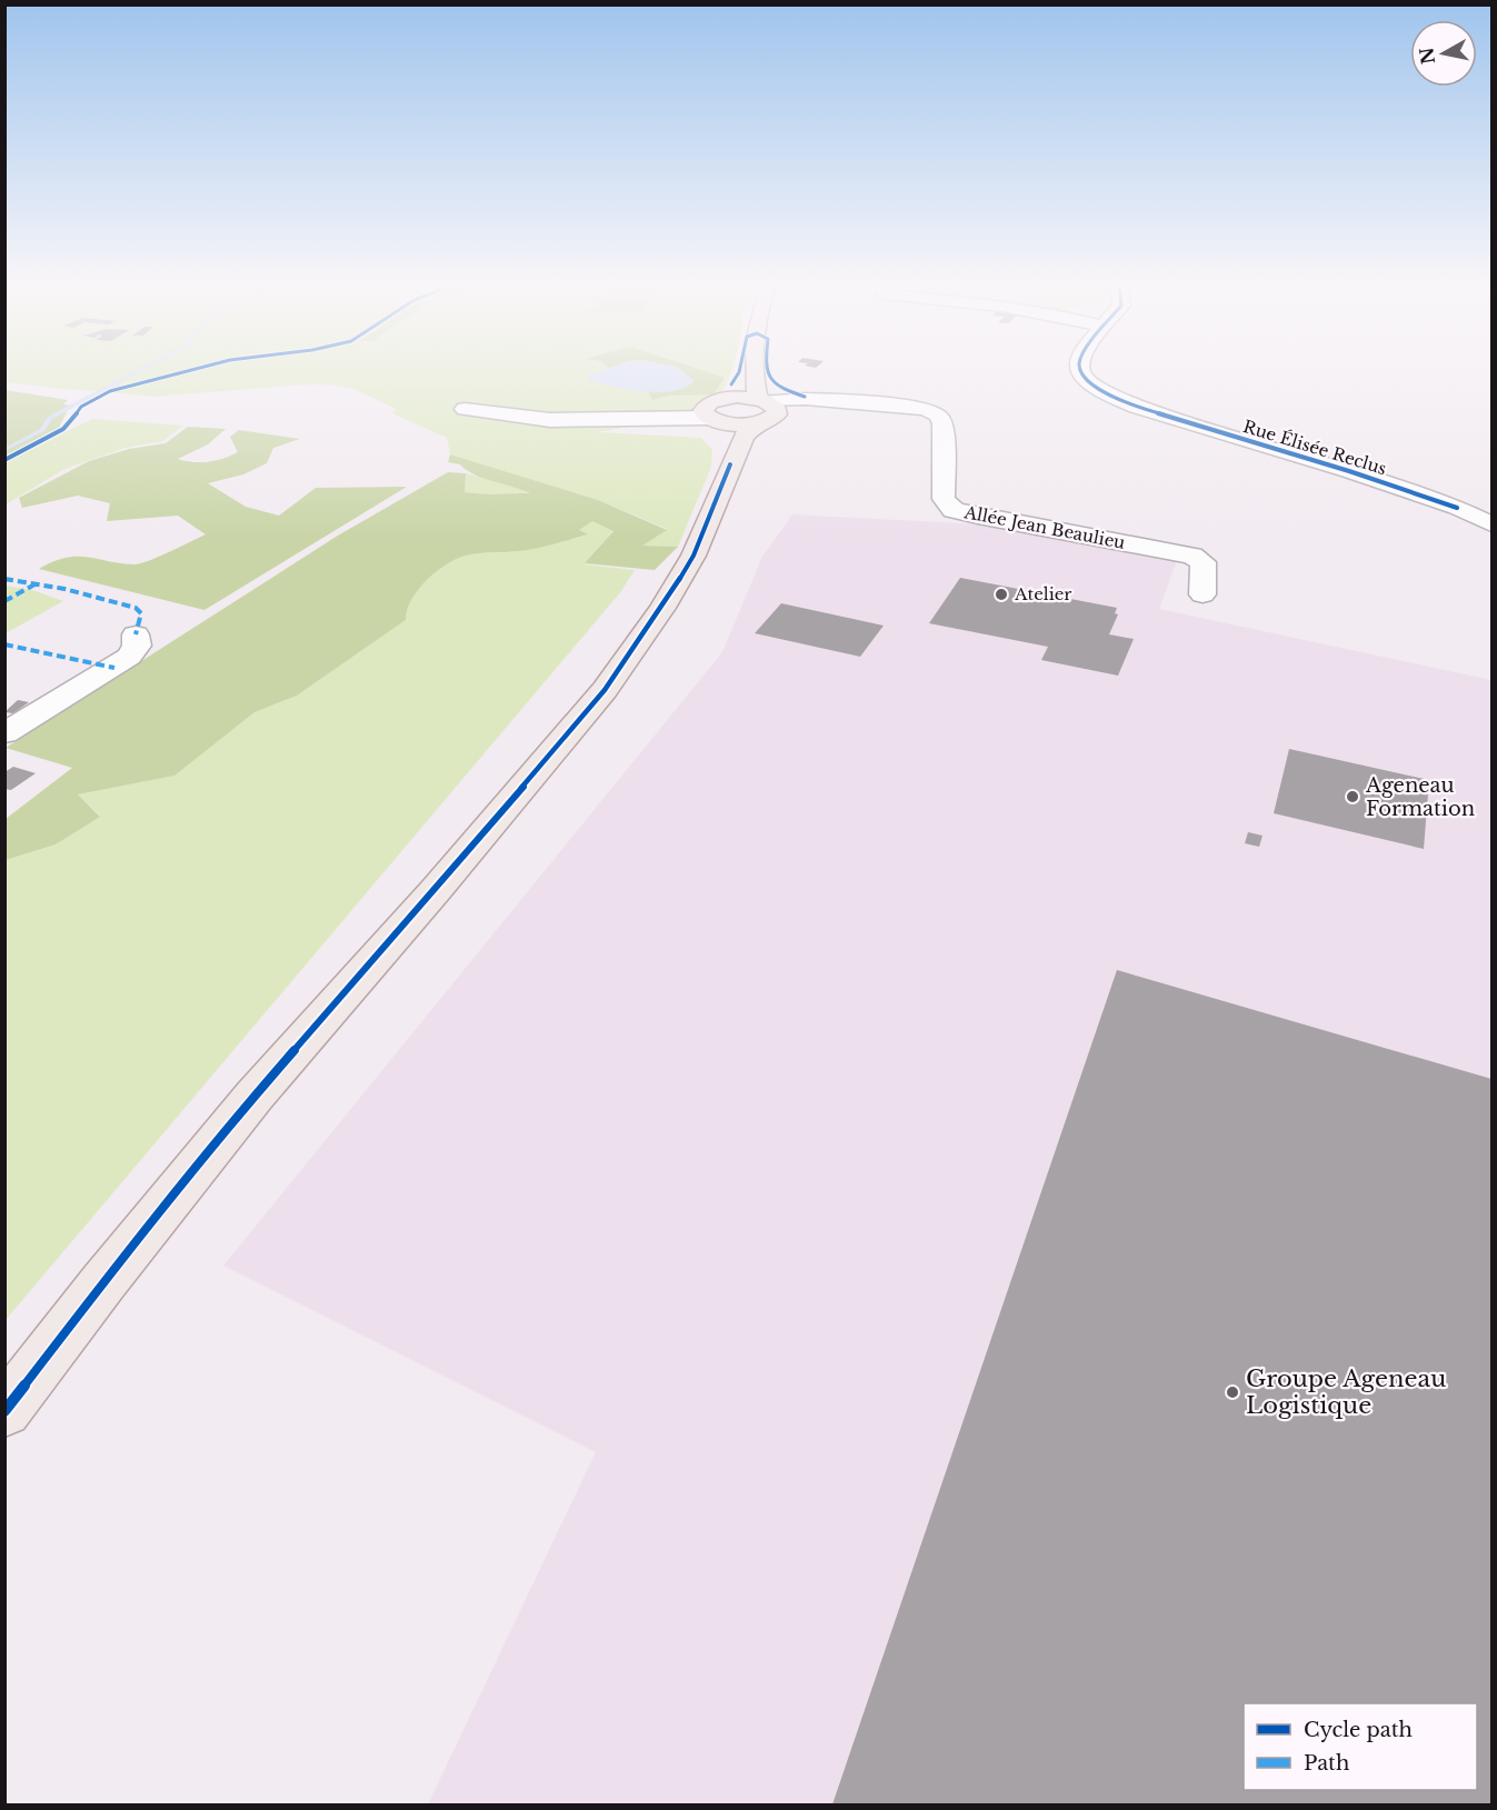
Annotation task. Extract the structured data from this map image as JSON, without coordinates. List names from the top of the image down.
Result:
{
  "streets": {
    "street": ["Rue Élisée Reclus", "Allée Jean Beaulieu"]
  },
  "places": ["Atelier", "Ageneau Formation", "Groupe Ageneau Logistique"],
  "legend": ["Cycle path", "Path"],
  "north": "left"
}
